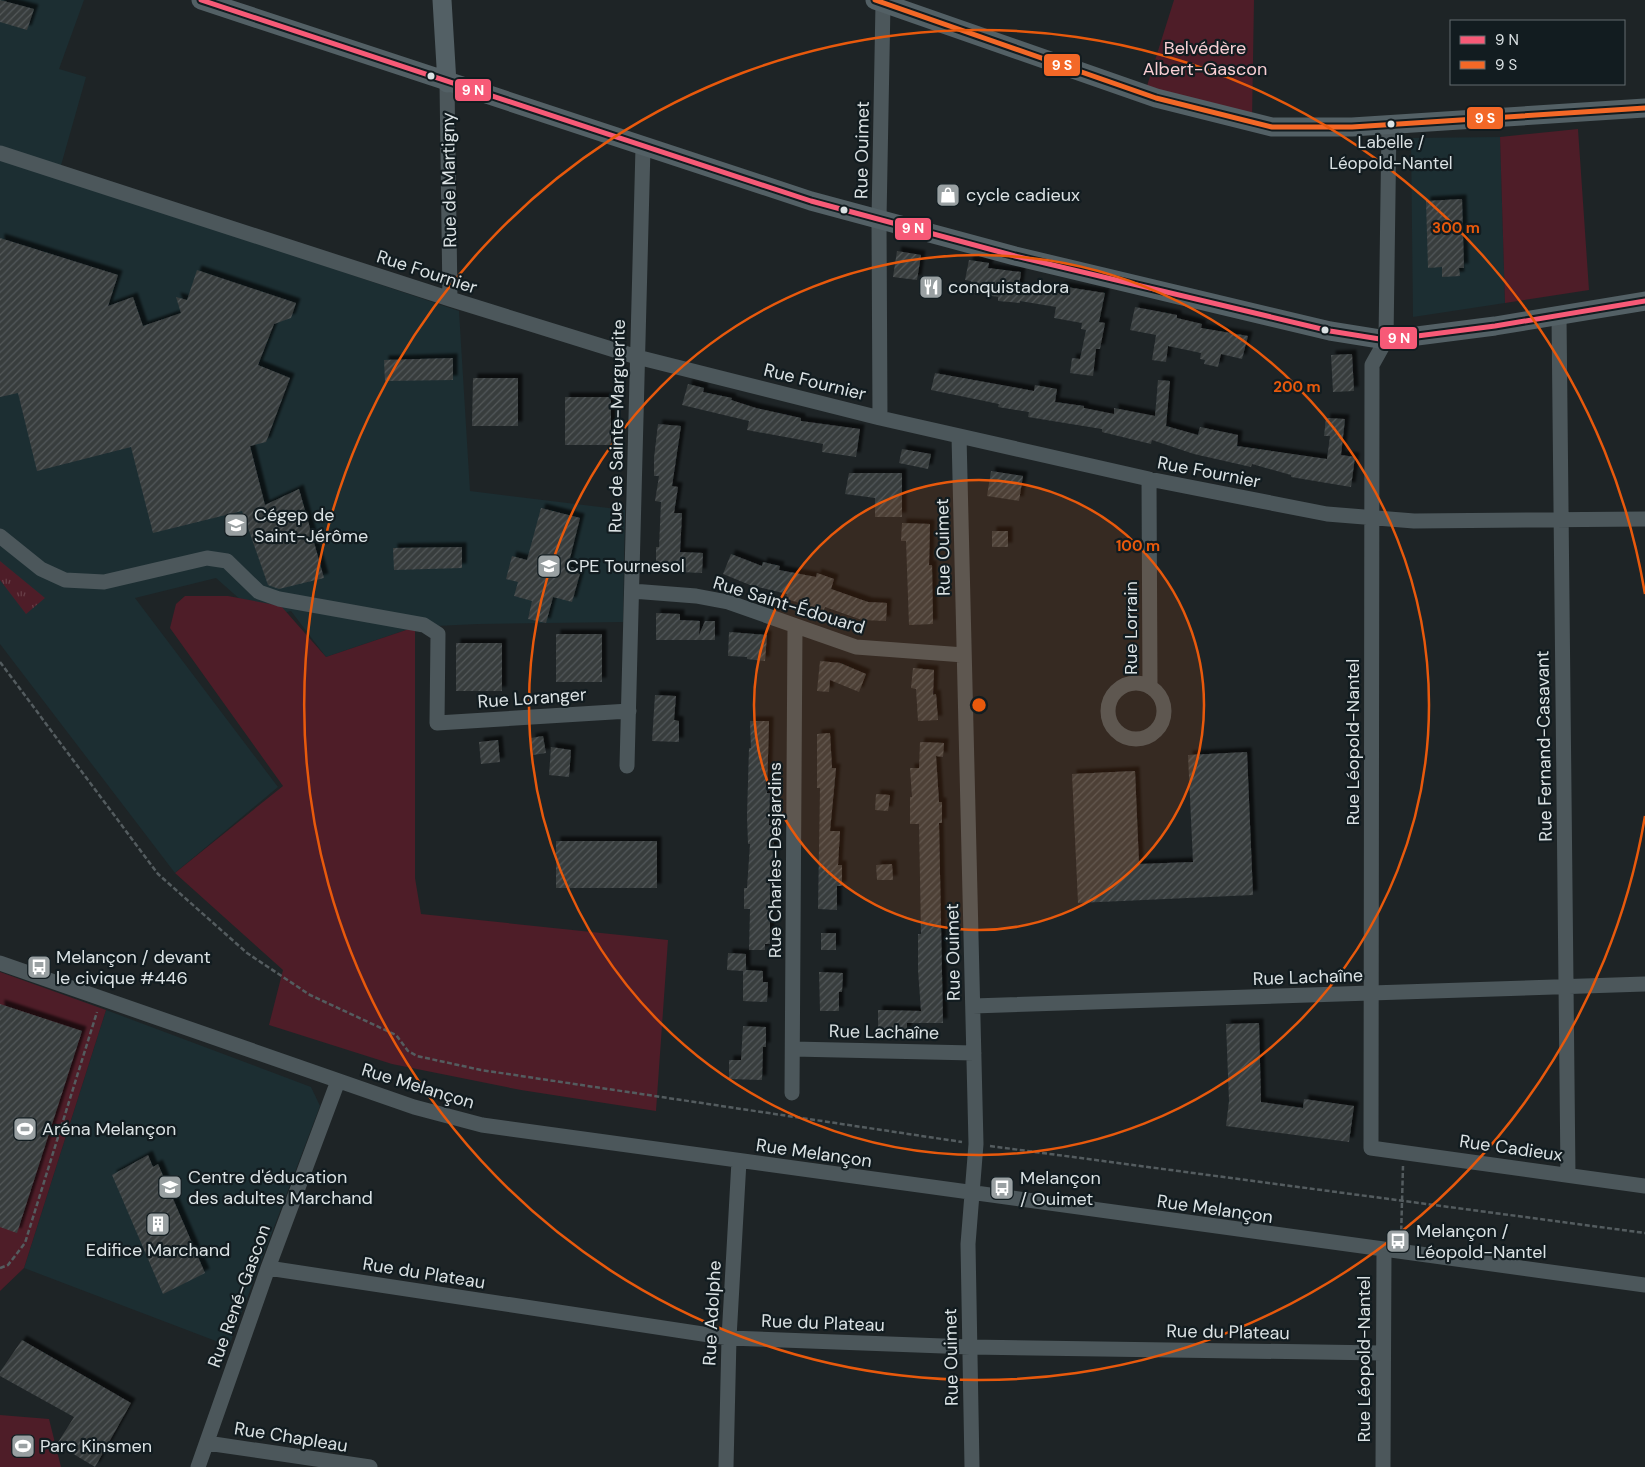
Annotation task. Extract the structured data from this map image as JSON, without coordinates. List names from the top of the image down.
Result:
{
  "streets": {
    "main road": ["Rue de Martigny"],
    "street": [
      "Rue Ouimet",
      "Rue Fournier",
      "Rue de Sainte-Marguerite",
      "Rue Saint-Édouard",
      "Rue Lorrain",
      "Rue Loranger",
      "Rue Léopold-Nantel",
      "Rue Fernand-Casavant",
      "Rue Charles-Desjardins",
      "Rue Lachaîne",
      "Rue Melançon",
      "Rue Cadieux",
      "Rue du Plateau",
      "Rue René-Gascon",
      "Rue Adolphe",
      "Rue Chapleau"
    ]
  },
  "crossings": [
    ["Rue Ouimet", "Rue Fournier"],
    ["Rue Ouimet", "Rue Saint-Édouard"],
    ["Rue Ouimet", "Rue Lachaîne"],
    ["Rue Ouimet", "Rue Melançon"],
    ["Rue Ouimet", "Rue du Plateau"],
    ["Rue de Martigny", "Rue Fournier"],
    ["Rue Fournier", "Rue de Sainte-Marguerite"],
    ["Rue Fournier", "Rue Lorrain"],
    ["Rue Fournier", "Rue Léopold-Nantel"],
    ["Rue Fournier", "Rue Fernand-Casavant"],
    ["Rue de Sainte-Marguerite", "Rue Saint-Édouard"],
    ["Rue de Sainte-Marguerite", "Rue Loranger"],
    ["Rue Saint-Édouard", "Rue Charles-Desjardins"],
    ["Rue Léopold-Nantel", "Rue Lachaîne"],
    ["Rue Léopold-Nantel", "Rue Melançon"],
    ["Rue Léopold-Nantel", "Rue Cadieux"],
    ["Rue Léopold-Nantel", "Rue du Plateau"],
    ["Rue Fernand-Casavant", "Rue Lachaîne"],
    ["Rue Fernand-Casavant", "Rue Cadieux"],
    ["Rue Charles-Desjardins", "Rue Lachaîne"],
    ["Rue Melançon", "Rue René-Gascon"],
    ["Rue Melançon", "Rue Adolphe"],
    ["Rue du Plateau", "Rue René-Gascon"],
    ["Rue du Plateau", "Rue Adolphe"],
    ["Rue René-Gascon", "Rue Chapleau"]
  ],
  "parks": ["Belvédère Albert-Gascon"],
  "places": {
    "other": ["Labelle / Léopold-Nantel"],
    "shop": ["cycle cadieux"],
    "restaurant": ["conquistadora"],
    "school or university": ["Cégep de Saint-Jérôme", "CPE Tournesol", "Centre d'éducation des adultes Marchand"],
    "bus stop": ["Melançon / devant le civique #446", "Melançon / Ouimet", "Melançon / Léopold-Nantel"],
    "sports": ["Aréna Melançon", "Parc Kinsmen"],
    "building": ["Edifice Marchand"]
  },
  "legend": ["9 N", "9 S"],
  "rings": ["300 m", "200 m", "100 m"]
}
